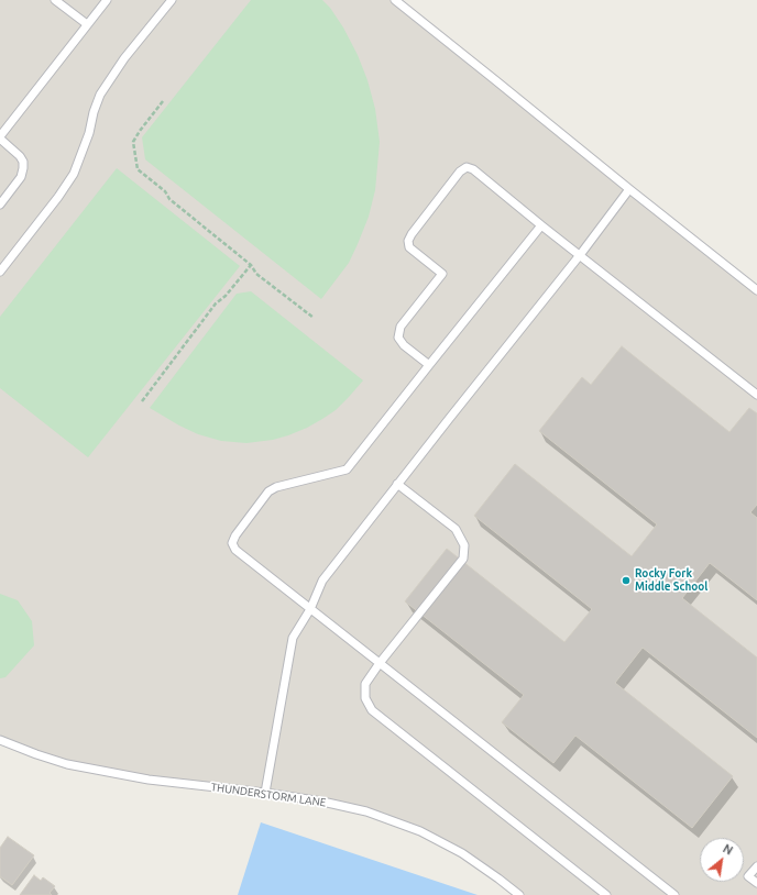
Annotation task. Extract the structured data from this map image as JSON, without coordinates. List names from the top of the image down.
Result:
{
  "streets": {
    "lane": ["THUNDERSTORM LANE"]
  },
  "places": ["Rocky Fork Middle School"],
  "north": "top right"
}
